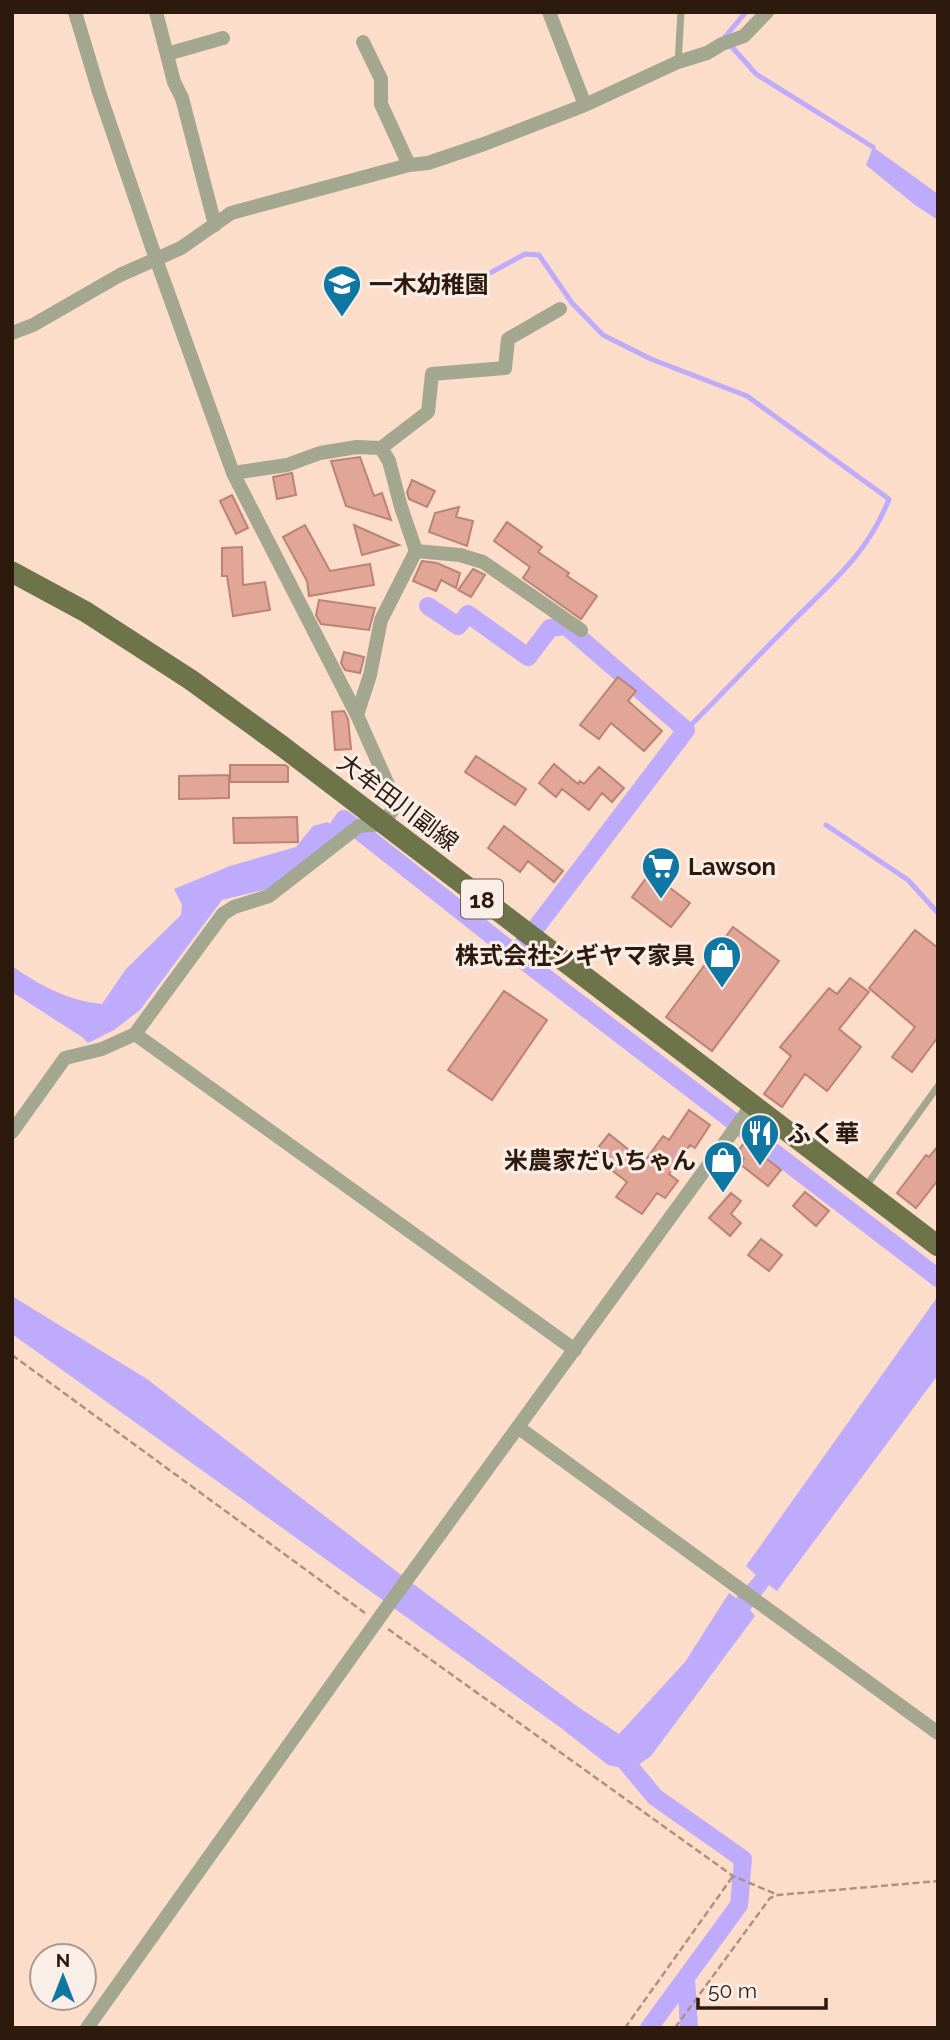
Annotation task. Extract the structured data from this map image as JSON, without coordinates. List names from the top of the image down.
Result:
{
  "streets": {
    "main road": ["大牟田川副線", "18"]
  },
  "places": {
    "school or university": ["一木幼稚園"],
    "supermarket": ["Lawson"],
    "shop": ["株式会社シギヤマ家具", "米農家だいちゃん"],
    "restaurant": ["ふく華"]
  },
  "scale_bar": "50 m",
  "north": "top"
}
